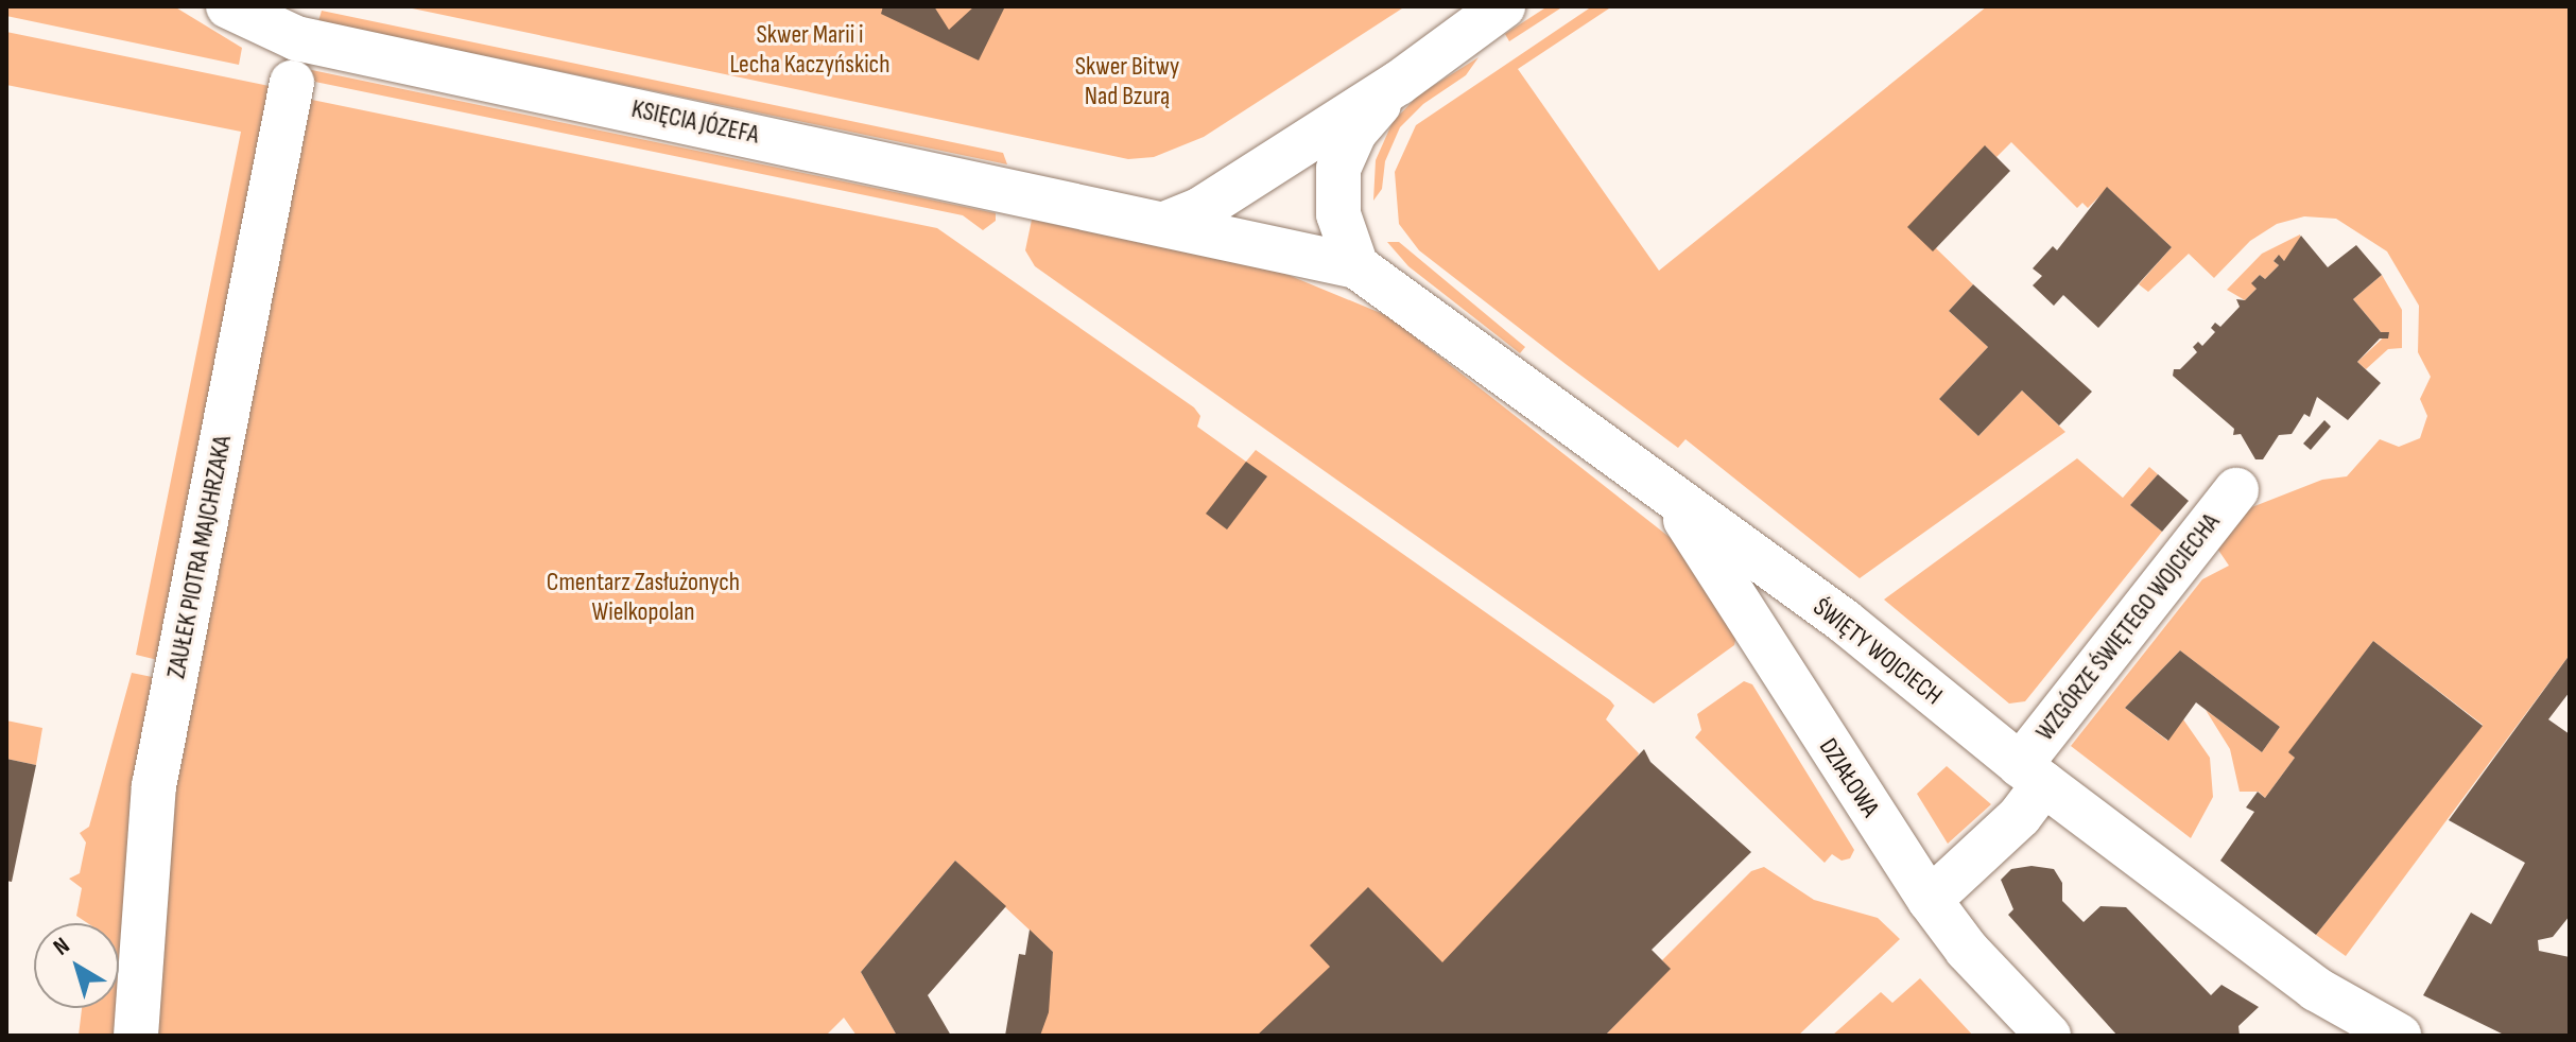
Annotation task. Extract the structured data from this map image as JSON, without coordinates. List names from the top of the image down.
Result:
{
  "streets": {
    "street": [
      "KSIĘCIA JÓZEFA",
      "ZAUŁEK PIOTRA MAJCHRZAKA",
      "WZGÓRZE ŚWIĘTEGO WOJCIECHA",
      "ŚWIĘTY WOJCIECH",
      "DZIAŁOWA"
    ]
  },
  "crossings": [
    ["KSIĘCIA JÓZEFA", "ŚWIĘTY WOJCIECH"],
    ["WZGÓRZE ŚWIĘTEGO WOJCIECHA", "ŚWIĘTY WOJCIECH"],
    ["WZGÓRZE ŚWIĘTEGO WOJCIECHA", "DZIAŁOWA"],
    ["ŚWIĘTY WOJCIECH", "DZIAŁOWA"]
  ],
  "parks": ["Skwer Marii i Lecha Kaczyńskich", "Skwer Bitwy Nad Bzurą", "Cmentarz Zasłużonych Wielkopolan"],
  "north": "top left"
}
